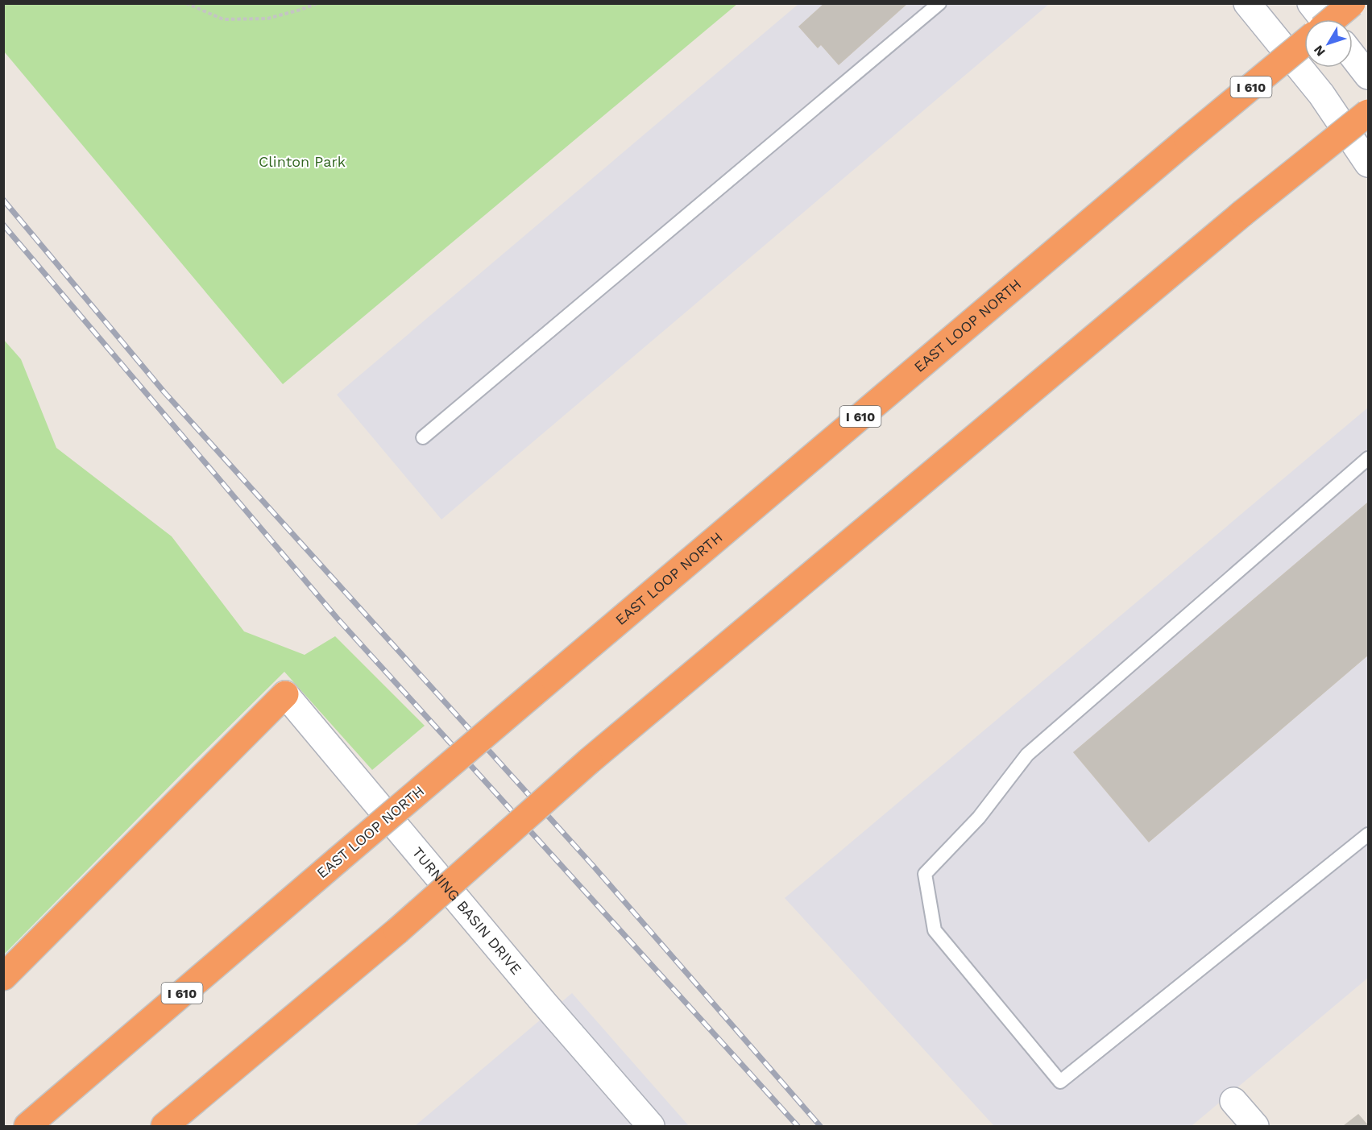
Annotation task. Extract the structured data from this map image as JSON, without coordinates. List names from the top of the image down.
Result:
{
  "streets": {
    "highway": ["I 610", "EAST LOOP NORTH"],
    "street": ["TURNING BASIN DRIVE"]
  },
  "parks": ["Clinton Park"],
  "north": "bottom left"
}
